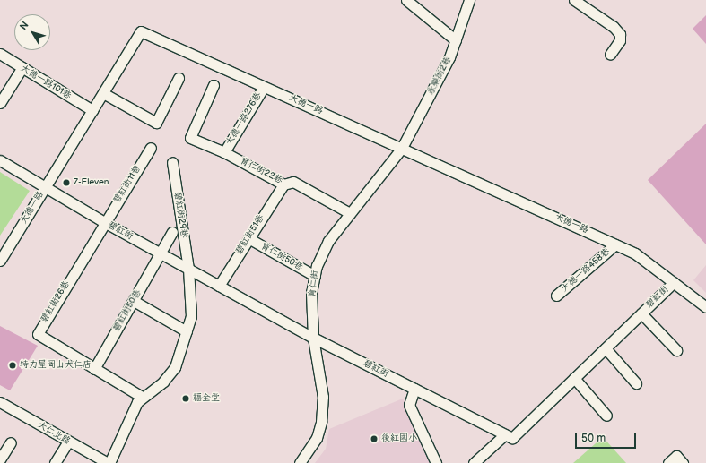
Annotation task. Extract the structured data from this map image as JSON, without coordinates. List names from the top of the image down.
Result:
{
  "streets": {
    "street": [
      "永樂街2巷",
      "大德一路101巷",
      "大德一路",
      "大德一路276巷",
      "育仁街22巷",
      "碧紅街11巷",
      "碧紅街29巷",
      "碧紅街",
      "碧紅街51巷",
      "育仁街50巷",
      "大德一路458巷",
      "育仁街",
      "碧紅街26巷",
      "碧紅街50巷",
      "大仁北路"
    ]
  },
  "crossings": [
    ["永樂街2巷", "大德一路"],
    ["永樂街2巷", "育仁街"],
    ["大德一路101巷", "大德一路"],
    ["大德一路", "大德一路276巷"],
    ["大德一路", "碧紅街"],
    ["大德一路", "大德一路458巷"],
    ["大德一路", "育仁街"],
    ["大德一路276巷", "育仁街22巷"],
    ["育仁街22巷", "碧紅街51巷"],
    ["育仁街22巷", "育仁街"],
    ["碧紅街11巷", "碧紅街"],
    ["碧紅街11巷", "碧紅街26巷"],
    ["碧紅街29巷", "碧紅街"],
    ["碧紅街29巷", "碧紅街26巷"],
    ["碧紅街29巷", "大仁北路"],
    ["碧紅街", "碧紅街51巷"],
    ["碧紅街", "育仁街"],
    ["碧紅街", "碧紅街26巷"],
    ["碧紅街", "碧紅街50巷"],
    ["碧紅街51巷", "育仁街50巷"],
    ["育仁街50巷", "育仁街"],
    ["碧紅街26巷", "碧紅街50巷"]
  ],
  "places": [
    "7-Eleven",
    "特力屋岡山大仁店",
    "福全堂",
    "後紅國小"
  ],
  "scale_bar": "50 m",
  "north": "top left"
}
